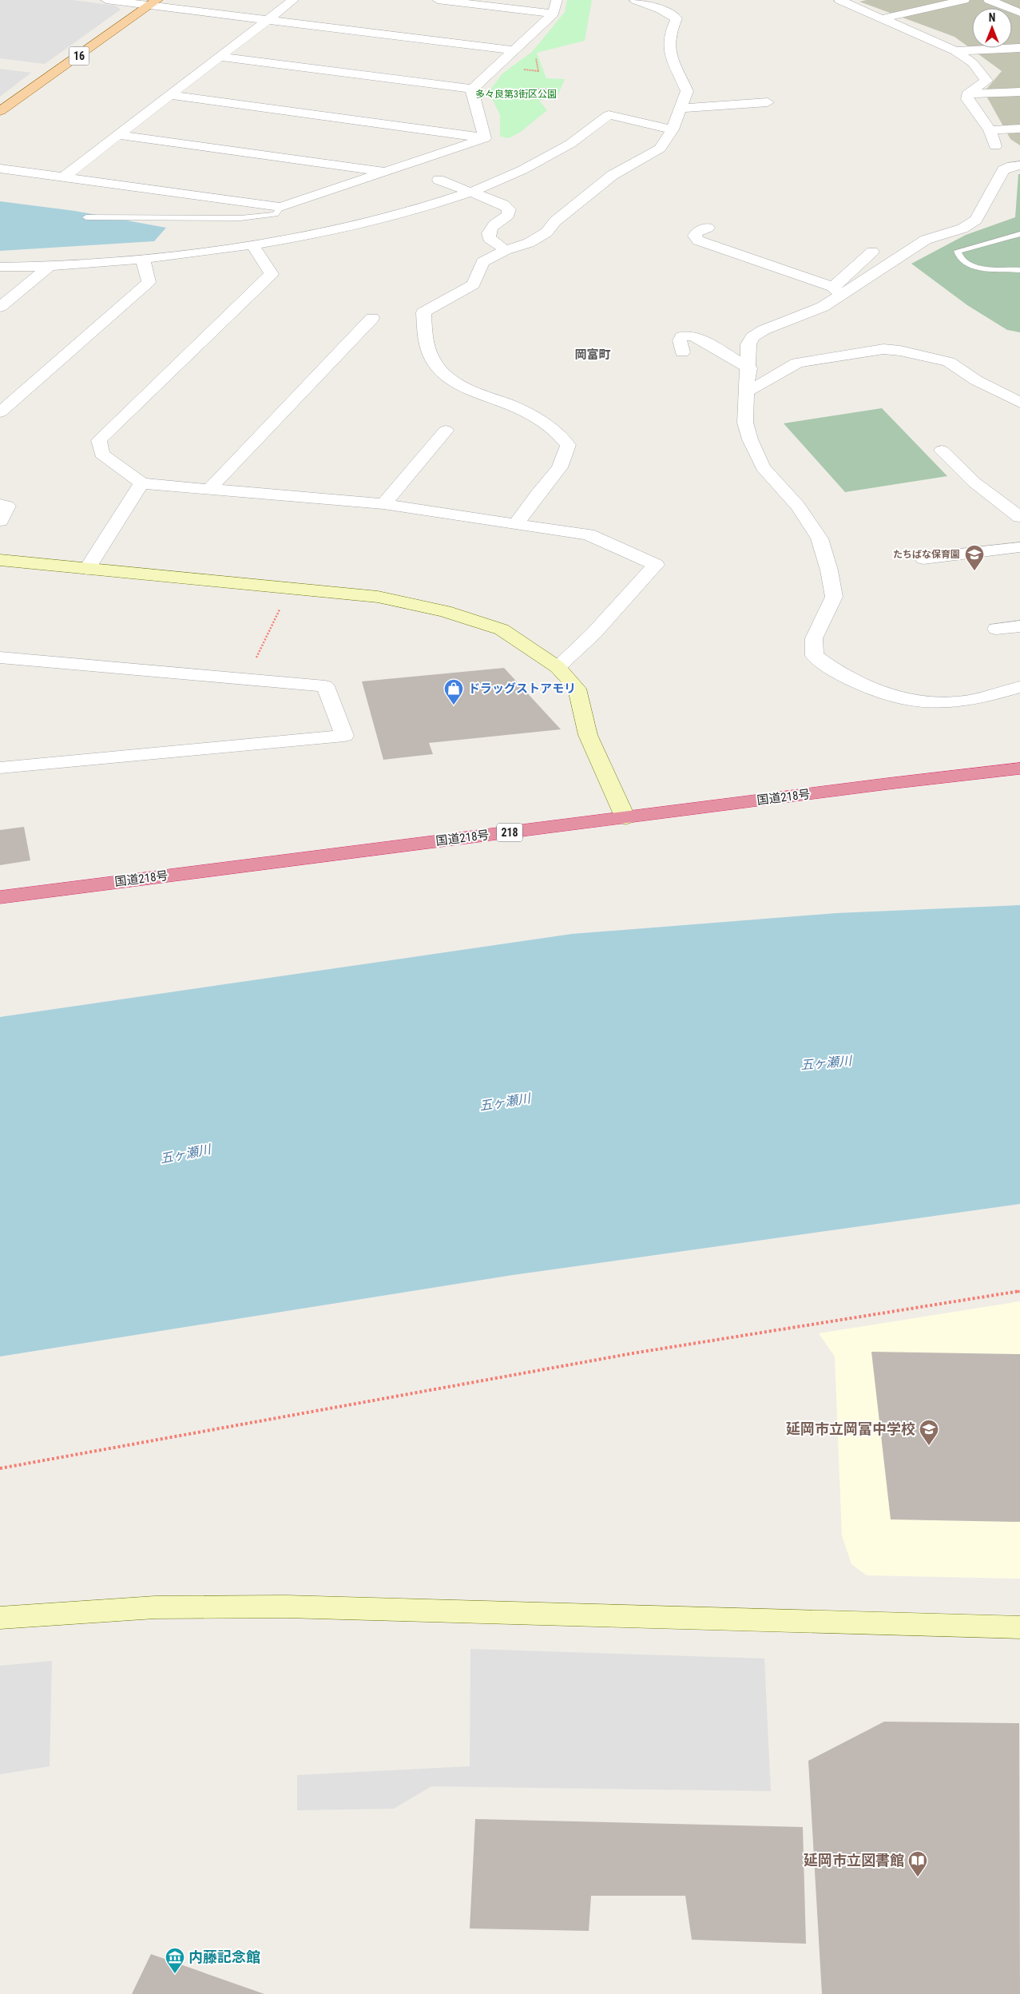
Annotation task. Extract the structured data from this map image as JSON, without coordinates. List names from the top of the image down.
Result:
{
  "streets": {
    "highway": ["国道218号", "218"],
    "main road": ["16"]
  },
  "districts": ["岡富町"],
  "water": ["五ヶ瀬川"],
  "parks": ["多々良第3街区公園"],
  "places": {
    "school or university": ["たちばな保育園", "延岡市立岡富中学校"],
    "shop": ["ドラッグストアモリ"],
    "library": ["延岡市立図書館"],
    "museum": ["内藤記念館"]
  },
  "north": "top"
}
